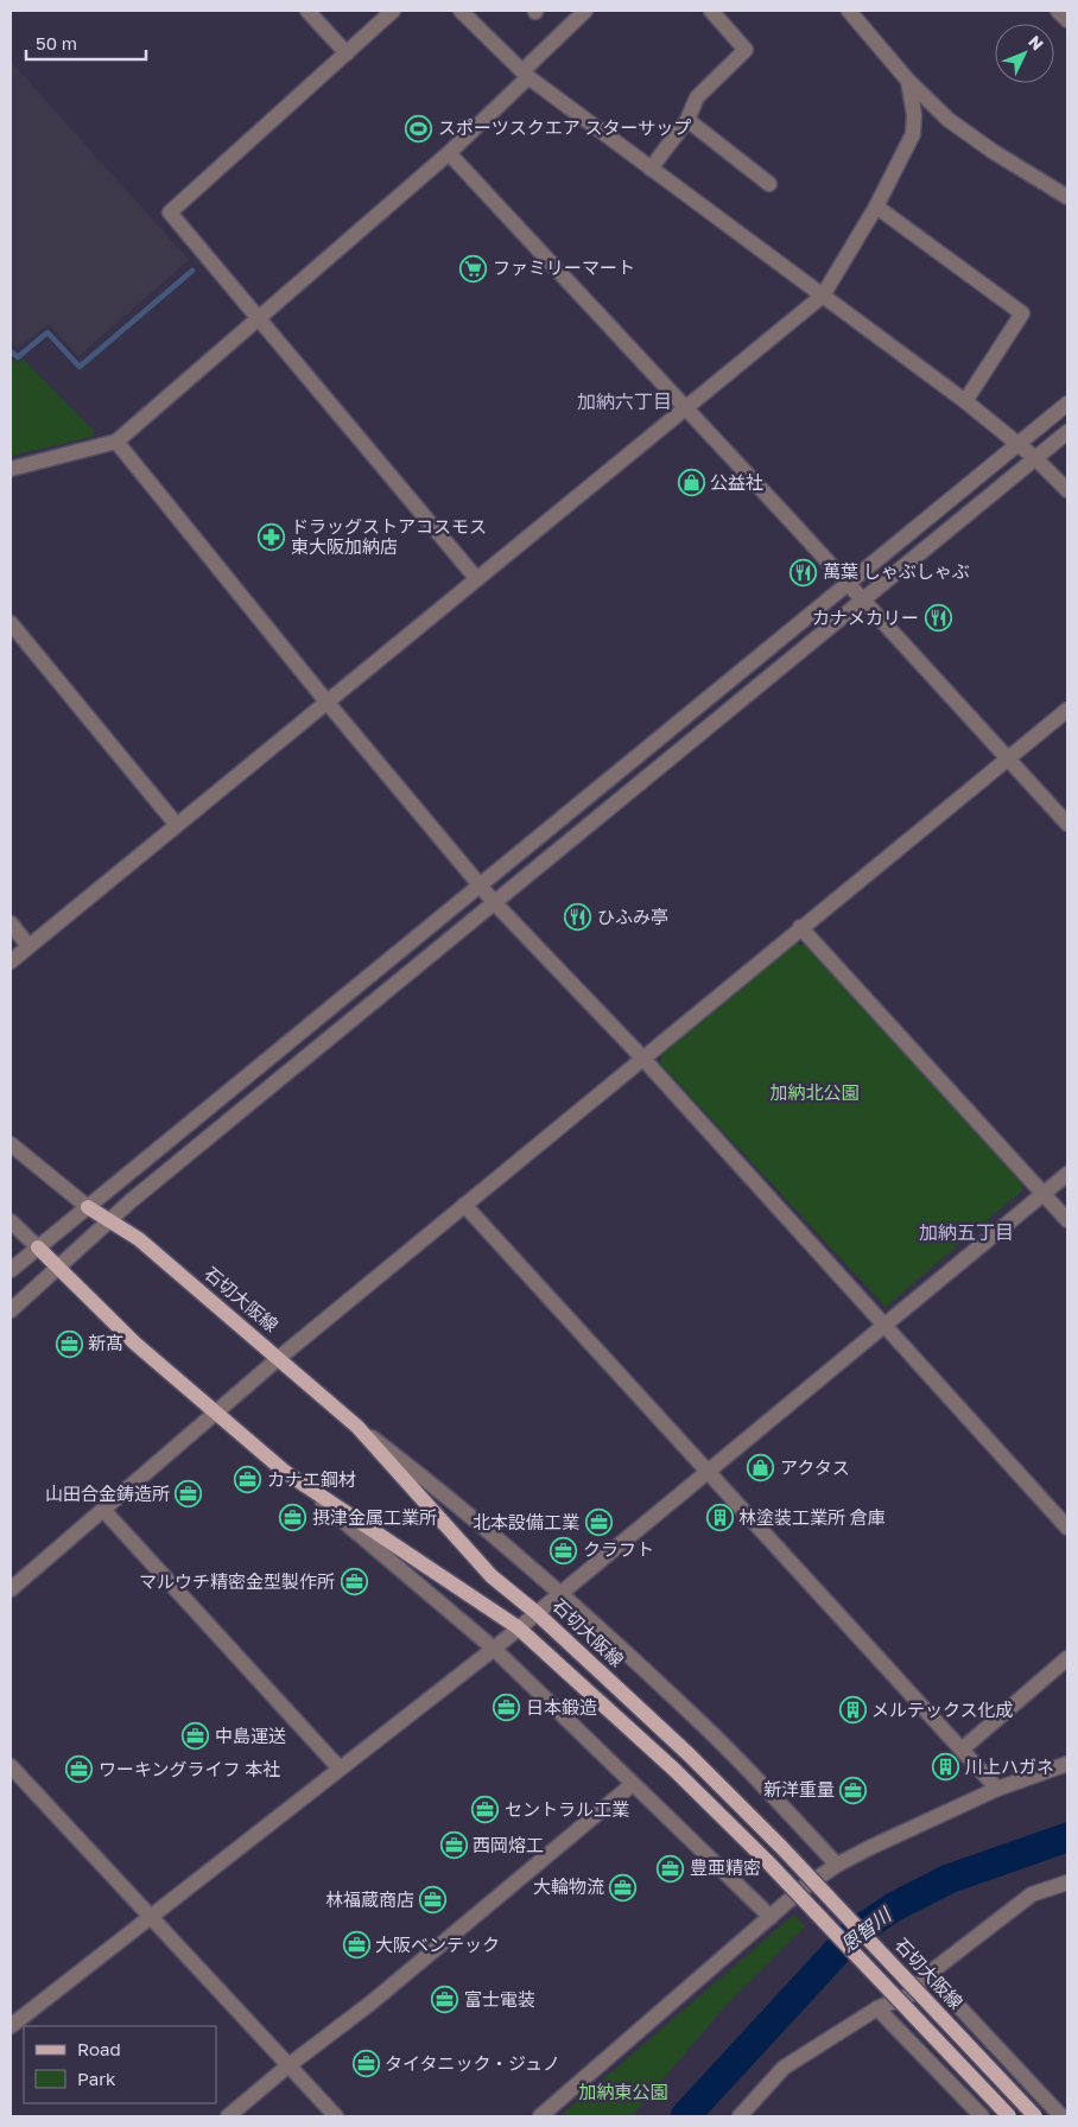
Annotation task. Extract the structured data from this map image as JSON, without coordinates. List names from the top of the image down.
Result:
{
  "streets": {
    "main road": ["石切大阪線"]
  },
  "districts": ["加納六丁目", "加納五丁目"],
  "water": ["恩智川"],
  "parks": ["加納北公園", "加納東公園"],
  "places": {
    "sports": ["スポーツスクエア スターサップ"],
    "supermarket": ["ファミリーマート"],
    "shop": ["公益社", "アクタス"],
    "pharmacy": ["ドラッグストアコスモス 東大阪加納店"],
    "restaurant": ["萬葉 しゃぶしゃぶ", "カナメカリー", "ひふみ亭"],
    "office": [
      "新髙",
      "カナエ鋼材",
      "山田合金鋳造所",
      "摂津金属工業所",
      "北本設備工業",
      "クラフト",
      "マルウチ精密金型製作所",
      "日本鍛造",
      "中島運送",
      "ワーキングライフ 本社",
      "新洋重量",
      "セントラル工業",
      "西岡熔工",
      "豊亜精密",
      "大輪物流",
      "林福蔵商店",
      "大阪ベンテック",
      "富士電装",
      "タイタニック・ジュノ"
    ],
    "building": ["林塗装工業所 倉庫", "メルテックス化成", "川上ハガネ"]
  },
  "legend": ["Road", "Park"],
  "scale_bar": "50 m",
  "north": "top right"
}
